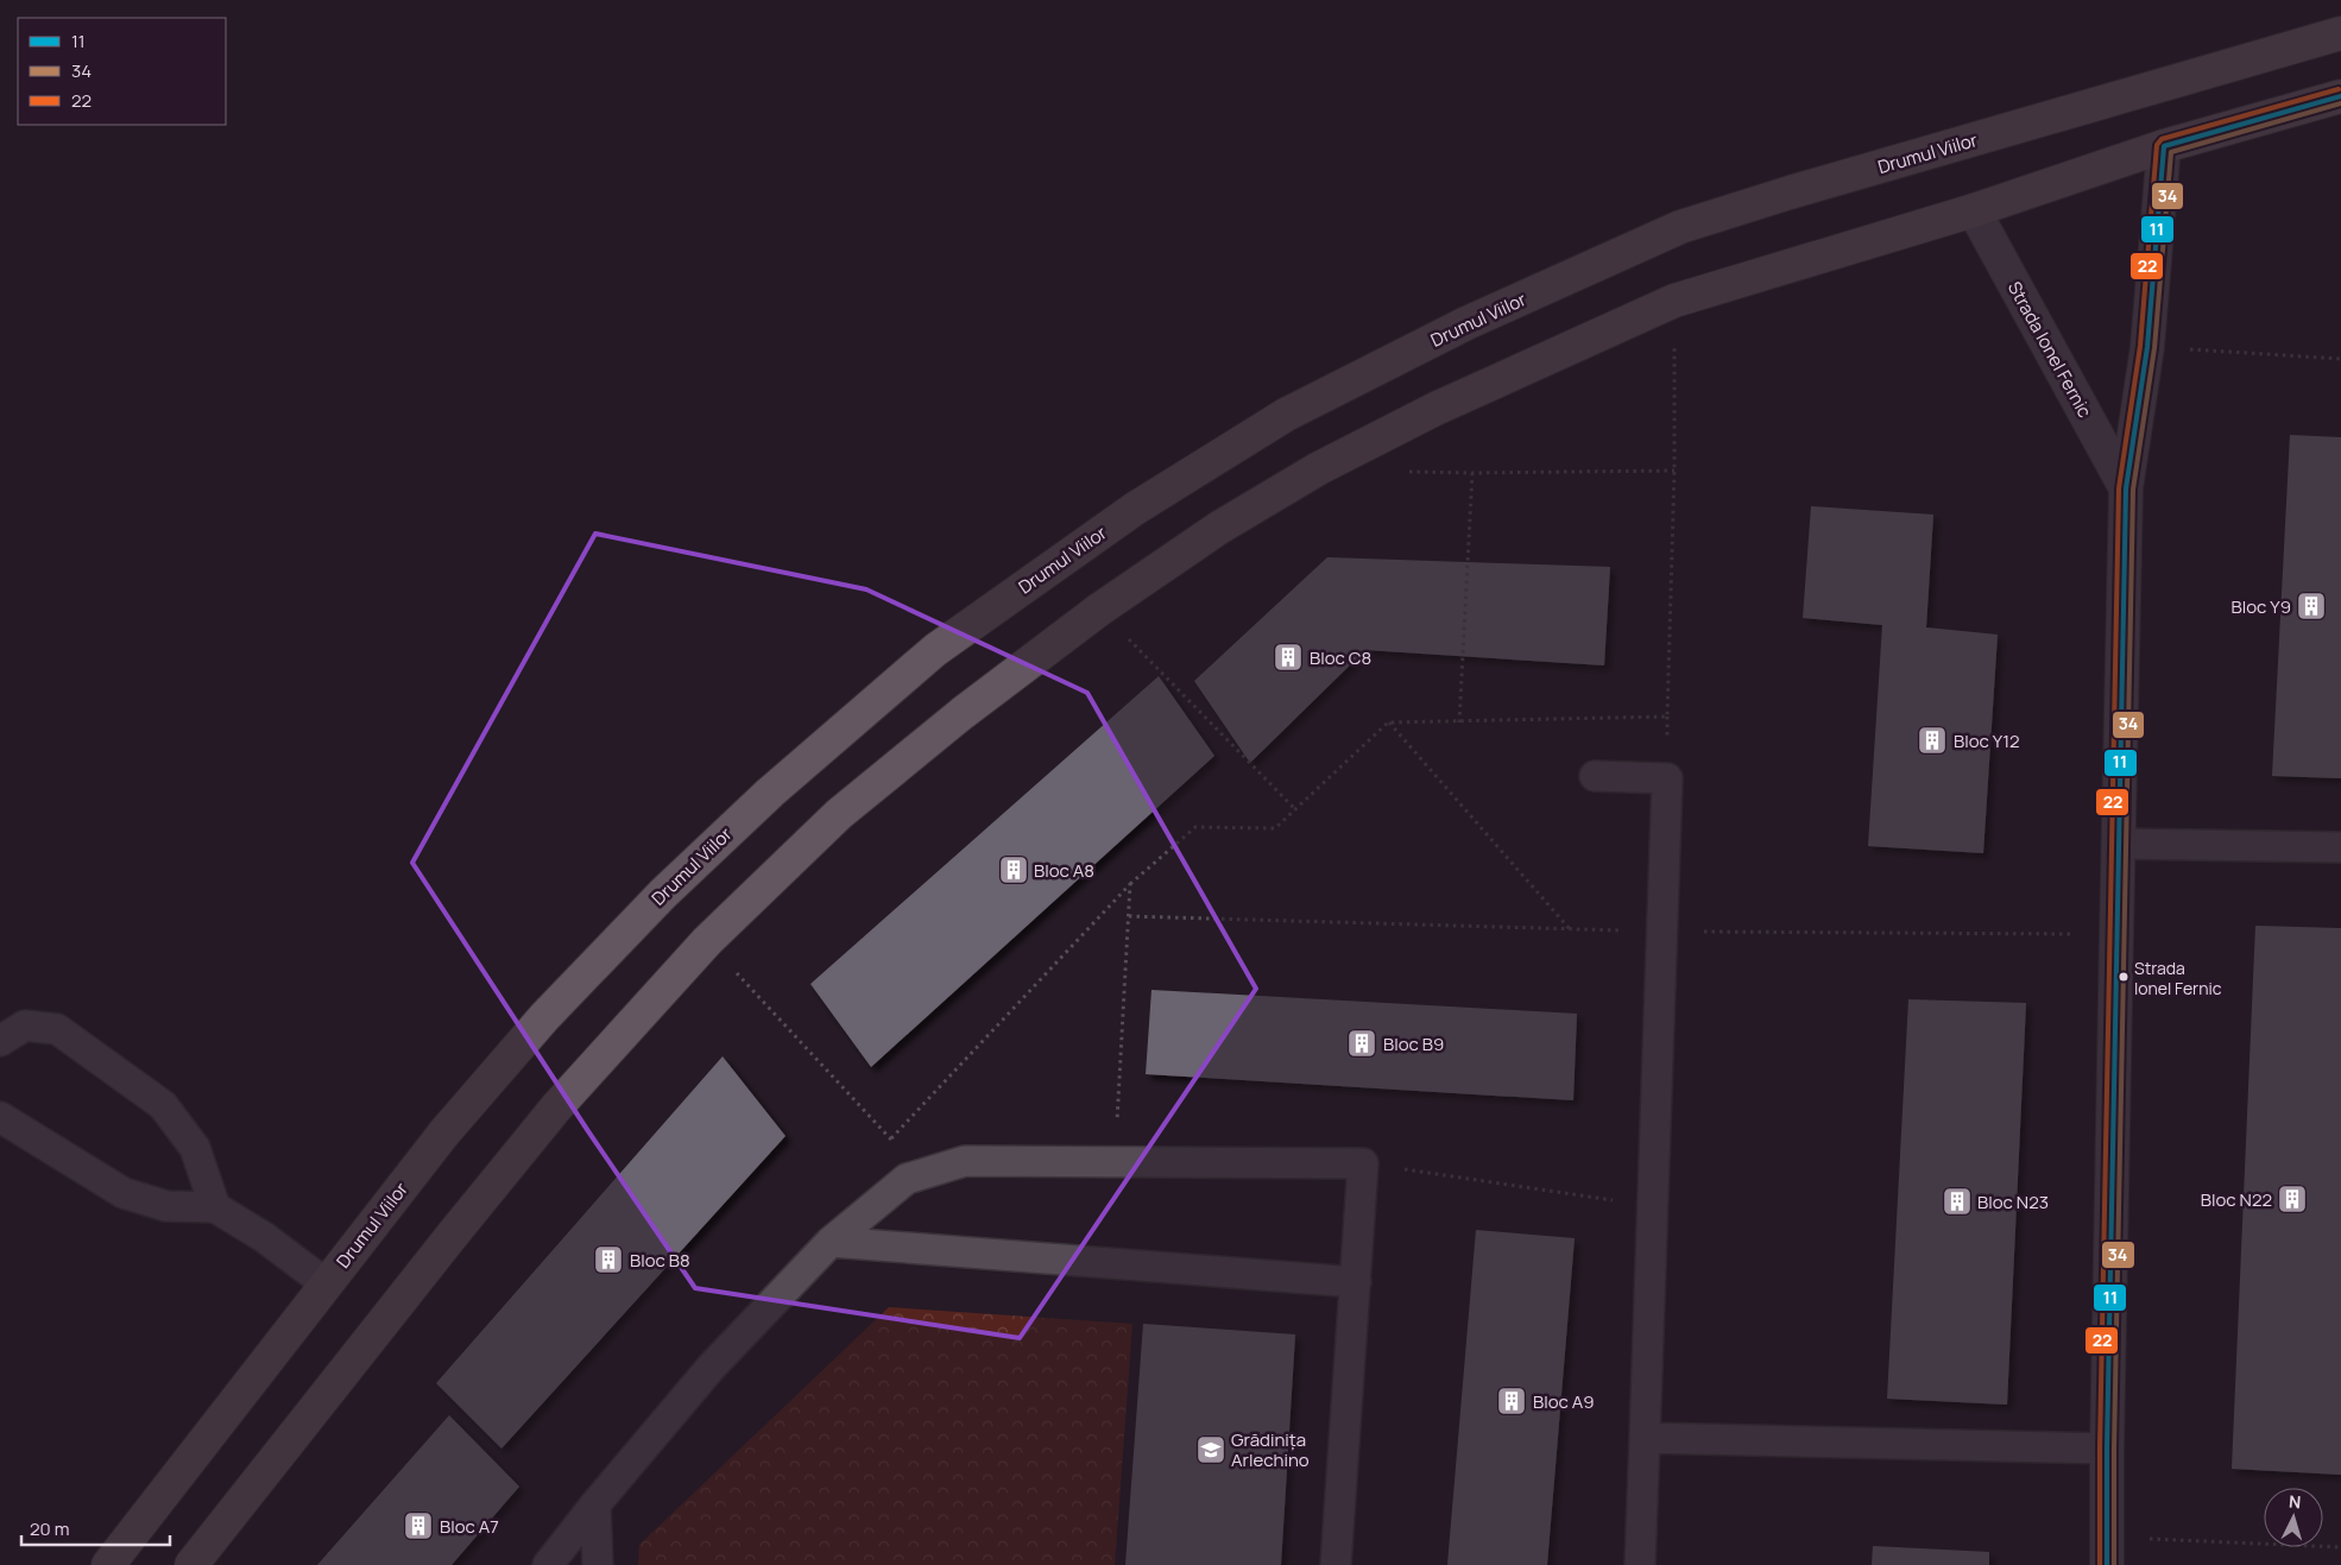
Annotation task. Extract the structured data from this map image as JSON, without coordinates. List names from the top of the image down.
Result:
{
  "streets": {
    "highway": ["Drumul Viilor"],
    "street": ["Strada Ionel Fernic"]
  },
  "places": {
    "building": [
      "Bloc Y9",
      "Bloc C8",
      "Bloc Y12",
      "Bloc A8",
      "Bloc B9",
      "Bloc N22",
      "Bloc N23",
      "Bloc B8",
      "Bloc A9",
      "Bloc A7"
    ],
    "other": ["Strada Ionel Fernic"],
    "school or university": ["Grădinița Arlechino"]
  },
  "lines": ["transit line 22", "transit line 11", "transit line 34"],
  "legend": ["11", "34", "22"],
  "scale_bar": "20 m",
  "north": "top"
}
